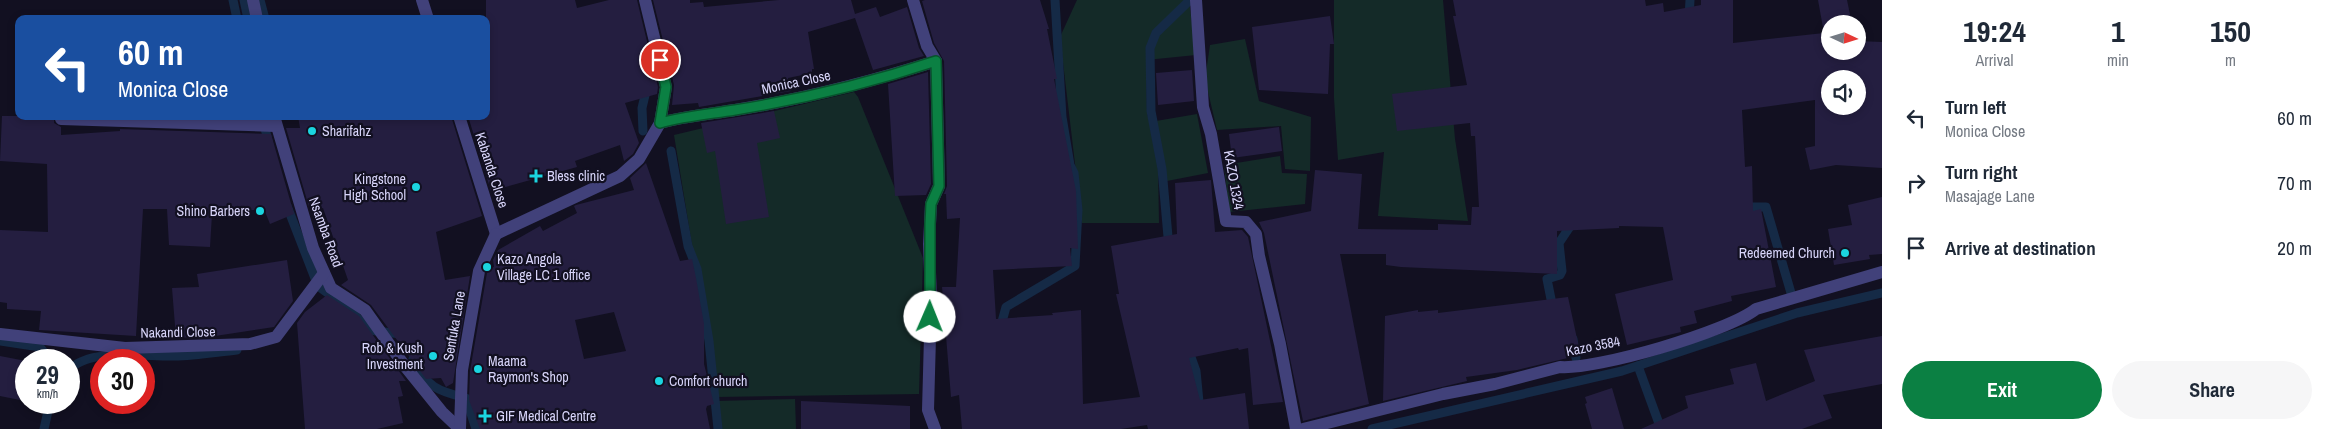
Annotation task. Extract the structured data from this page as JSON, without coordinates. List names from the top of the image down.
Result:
{
  "streets": {
    "street": [
      "Monica Close",
      "Kabanda Close",
      "KAZO 1324",
      "Nsamba Road",
      "Senfuka Lane",
      "Nakandi Close",
      "Kazo 3584"
    ]
  },
  "crossings": [
    ["Kabanda Close", "Senfuka Lane"],
    ["Nsamba Road", "Senfuka Lane"],
    ["Nsamba Road", "Nakandi Close"]
  ],
  "places": {
    "other": [
      "Sharifahz",
      "Kingstone High School",
      "Shino Barbers",
      "Redeemed Church",
      "Kazo Angola Village LC 1 office",
      "Rob & Kush Investment",
      "Maama Raymon's Shop",
      "Comfort church"
    ],
    "health": ["Bless clinic", "GIF Medical Centre"]
  },
  "north": "right",
  "page": {
    "eta": [
      "19:24",
      "Arrival",
      "1",
      "min",
      "150",
      "m"
    ],
    "turn": ["60 m", "Monica Close"],
    "list": [
      {
        "name": "Turn left",
        "note": "Monica Close",
        "value": "60 m"
      },
      {
        "name": "Turn right",
        "note": "Masajage Lane",
        "value": "70 m"
      },
      {
        "name": "Arrive at destination",
        "value": "20 m"
      }
    ],
    "speed": "29 km/h",
    "limit": "30",
    "buttons": ["Exit", "Share"]
  }
}
